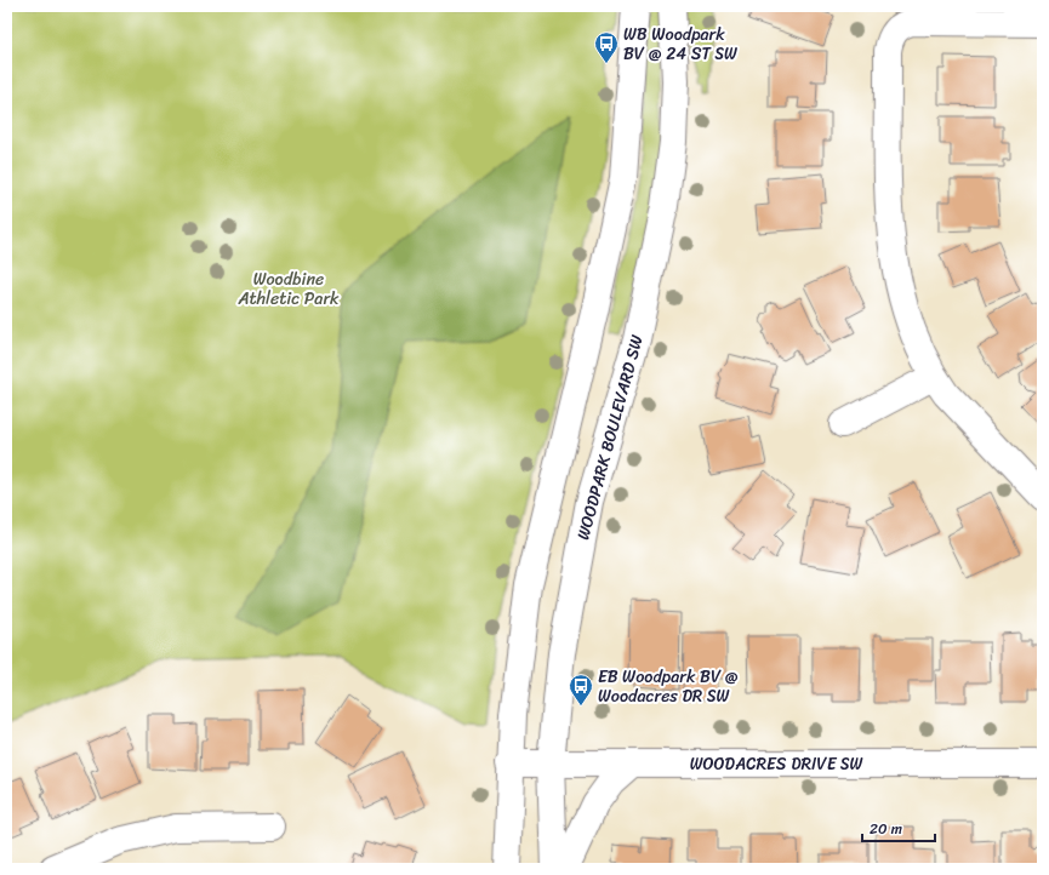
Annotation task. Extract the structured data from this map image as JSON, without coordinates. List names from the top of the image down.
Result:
{
  "streets": {
    "street": ["WOODPARK BOULEVARD SW", "WOODACRES DRIVE SW"]
  },
  "crossings": [
    ["WOODPARK BOULEVARD SW", "WOODACRES DRIVE SW"]
  ],
  "parks": ["Woodbine Athletic Park"],
  "places": {
    "bus stop": ["WB Woodpark BV @ 24 ST SW", "EB Woodpark BV @ Woodacres DR SW"]
  },
  "scale_bar": "20 m"
}
